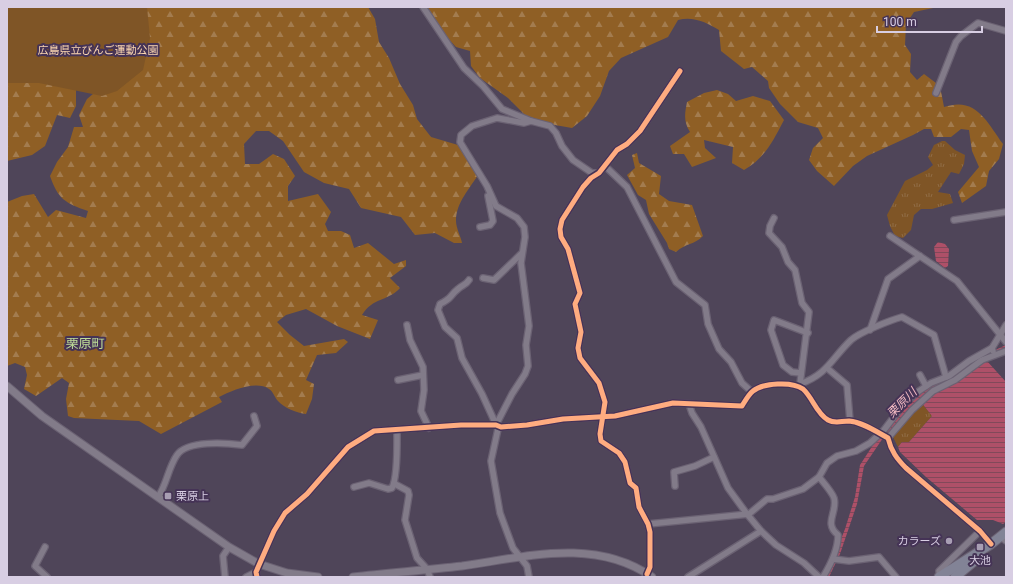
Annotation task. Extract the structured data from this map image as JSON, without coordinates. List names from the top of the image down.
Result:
{
  "districts": ["栗原町"],
  "water": ["栗原川"],
  "parks": ["広島県立びんご運動公園"],
  "places": {
    "transit": ["栗原上", "大池"],
    "other": ["カラーズ"]
  },
  "scale_bar": "100 m"
}
